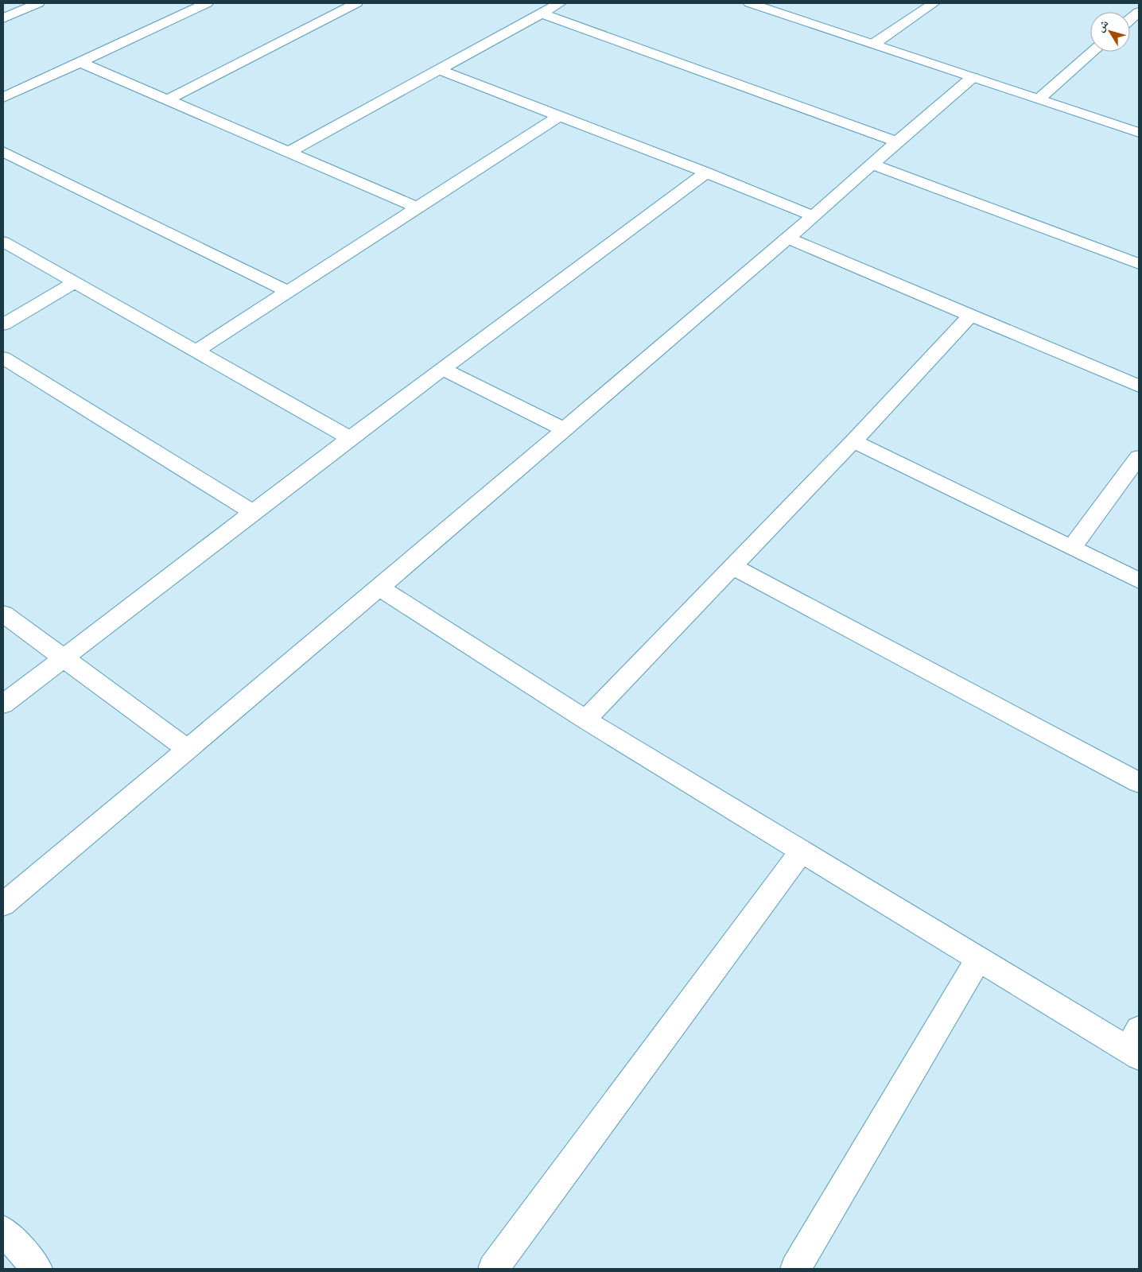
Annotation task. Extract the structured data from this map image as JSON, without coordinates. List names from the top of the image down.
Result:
{
  "north": "top left"
}
